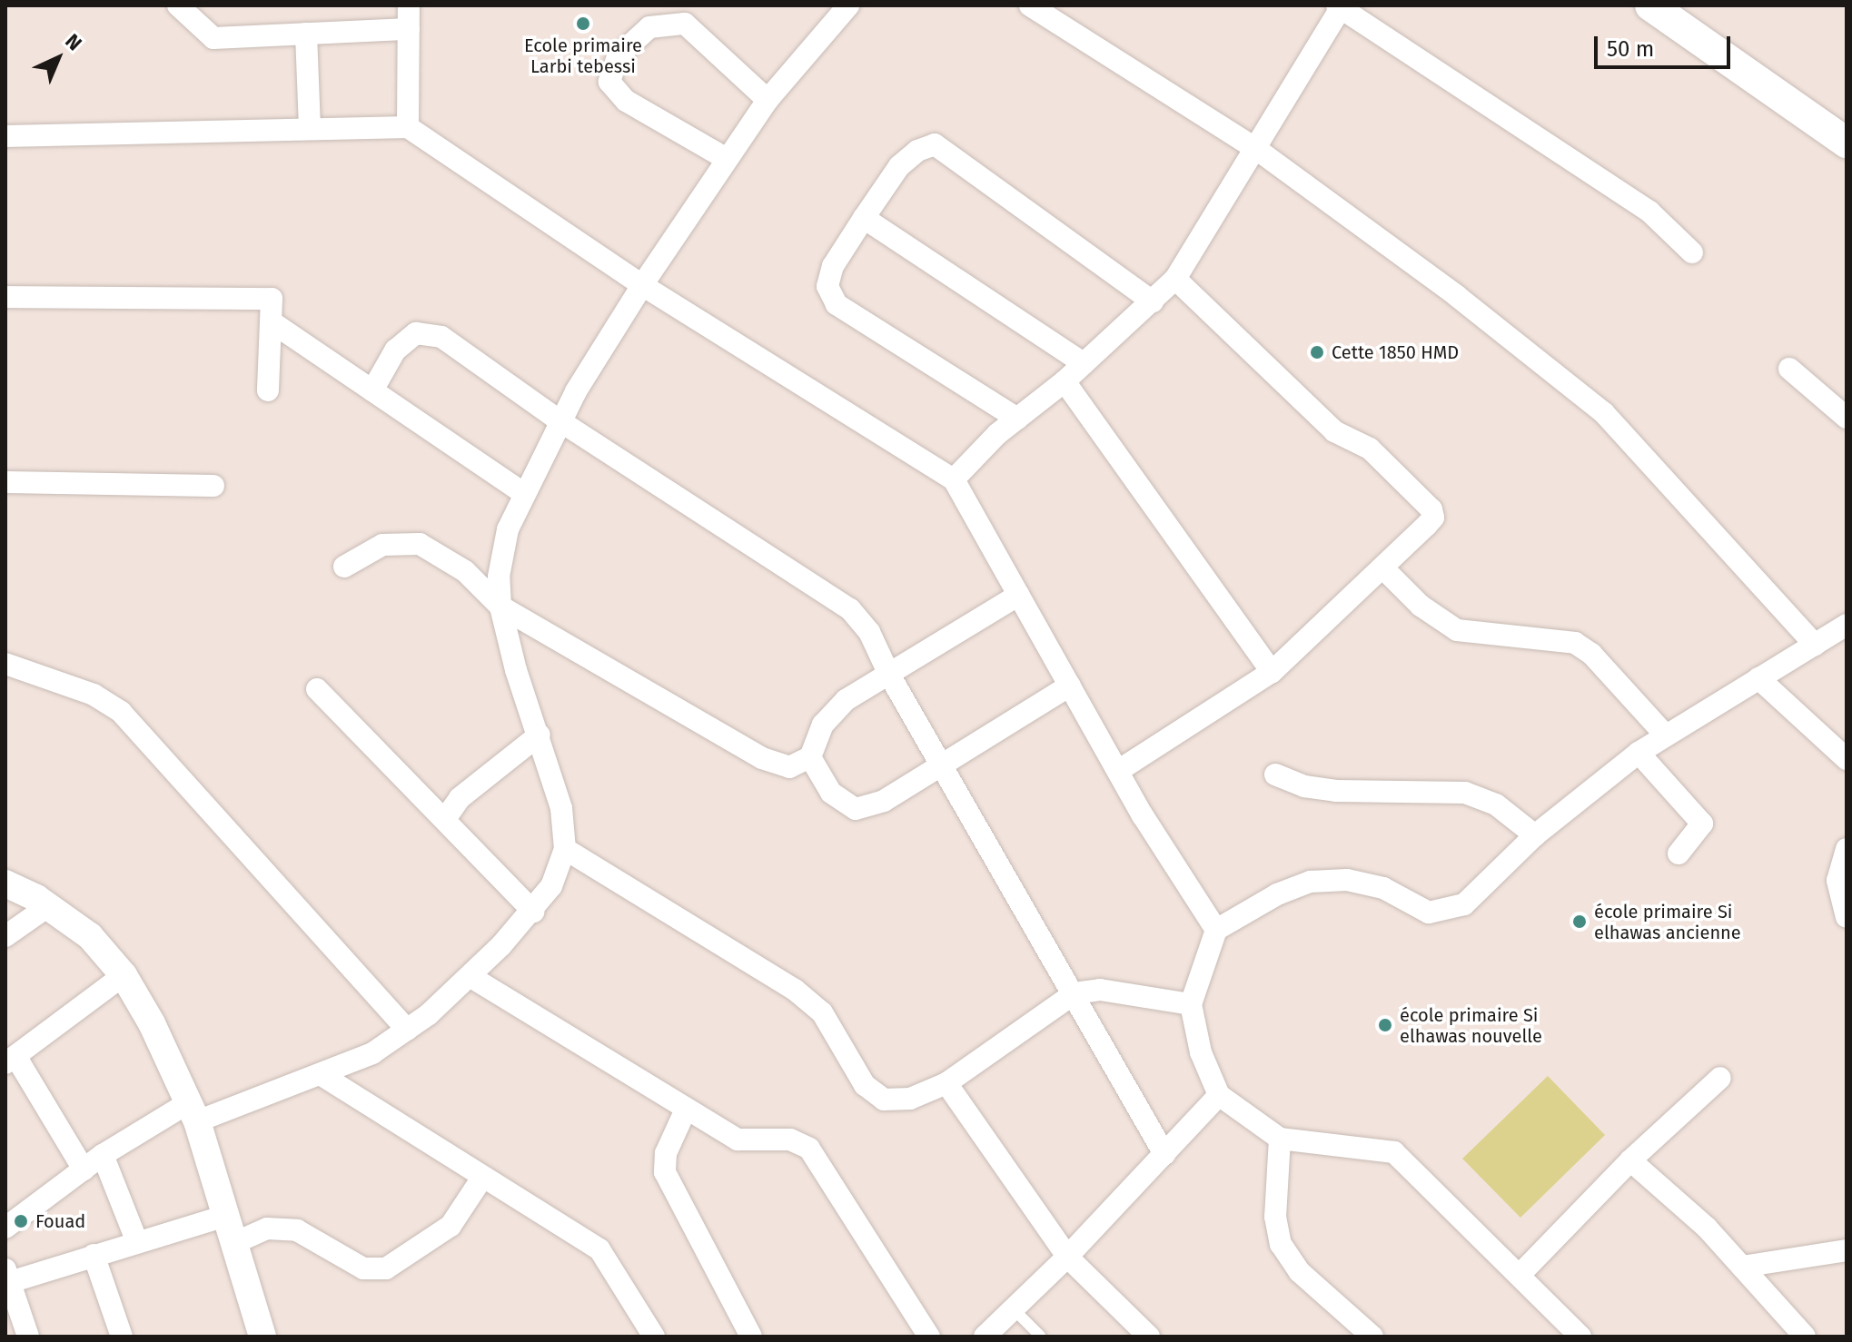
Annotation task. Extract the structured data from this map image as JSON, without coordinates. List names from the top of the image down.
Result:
{
  "places": [
    "Ecole primaire Larbi tebessi",
    "Cette 1850 HMD",
    "école primaire Si elhawas ancienne",
    "école primaire Si elhawas nouvelle",
    "Fouad"
  ],
  "scale_bar": "50 m",
  "north": "top right"
}
